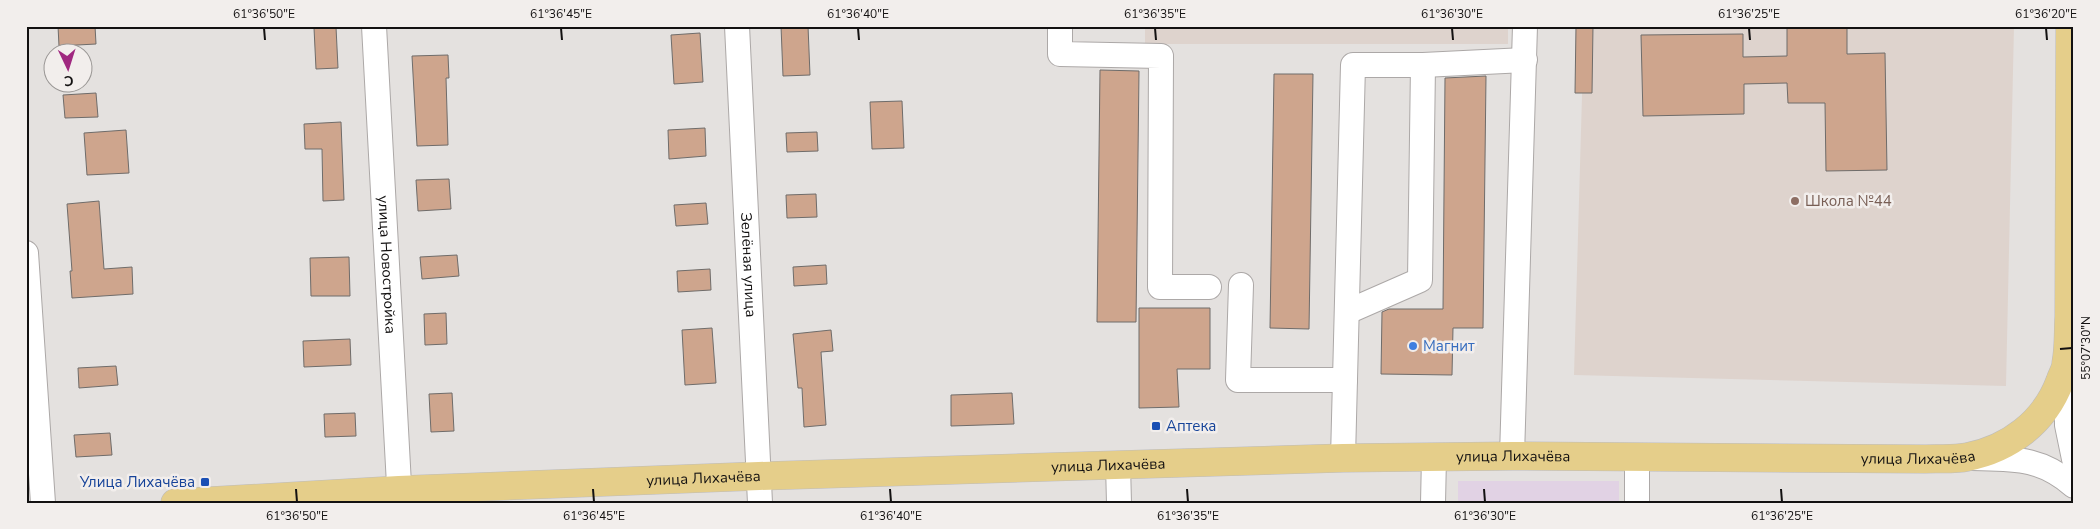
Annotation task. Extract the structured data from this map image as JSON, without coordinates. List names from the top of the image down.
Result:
{
  "streets": {
    "main road": ["улица Лихачёва"],
    "street": ["улица Новостройка", "Зелёная улица"]
  },
  "crossings": [
    ["улица Новостройка", "улица Лихачёва"],
    ["Зелёная улица", "улица Лихачёва"]
  ],
  "places": {
    "other": ["Школа №44", "Магнит"],
    "transit": ["Аптека", "Улица Лихачёва"]
  },
  "north": "bottom",
  "coordinates": [
    "61°36'50\"E",
    "61°36'45\"E",
    "61°36'40\"E",
    "61°36'35\"E",
    "61°36'30\"E",
    "61°36'25\"E",
    "61°36'20\"E",
    "55°07'30\"N"
  ]
}
